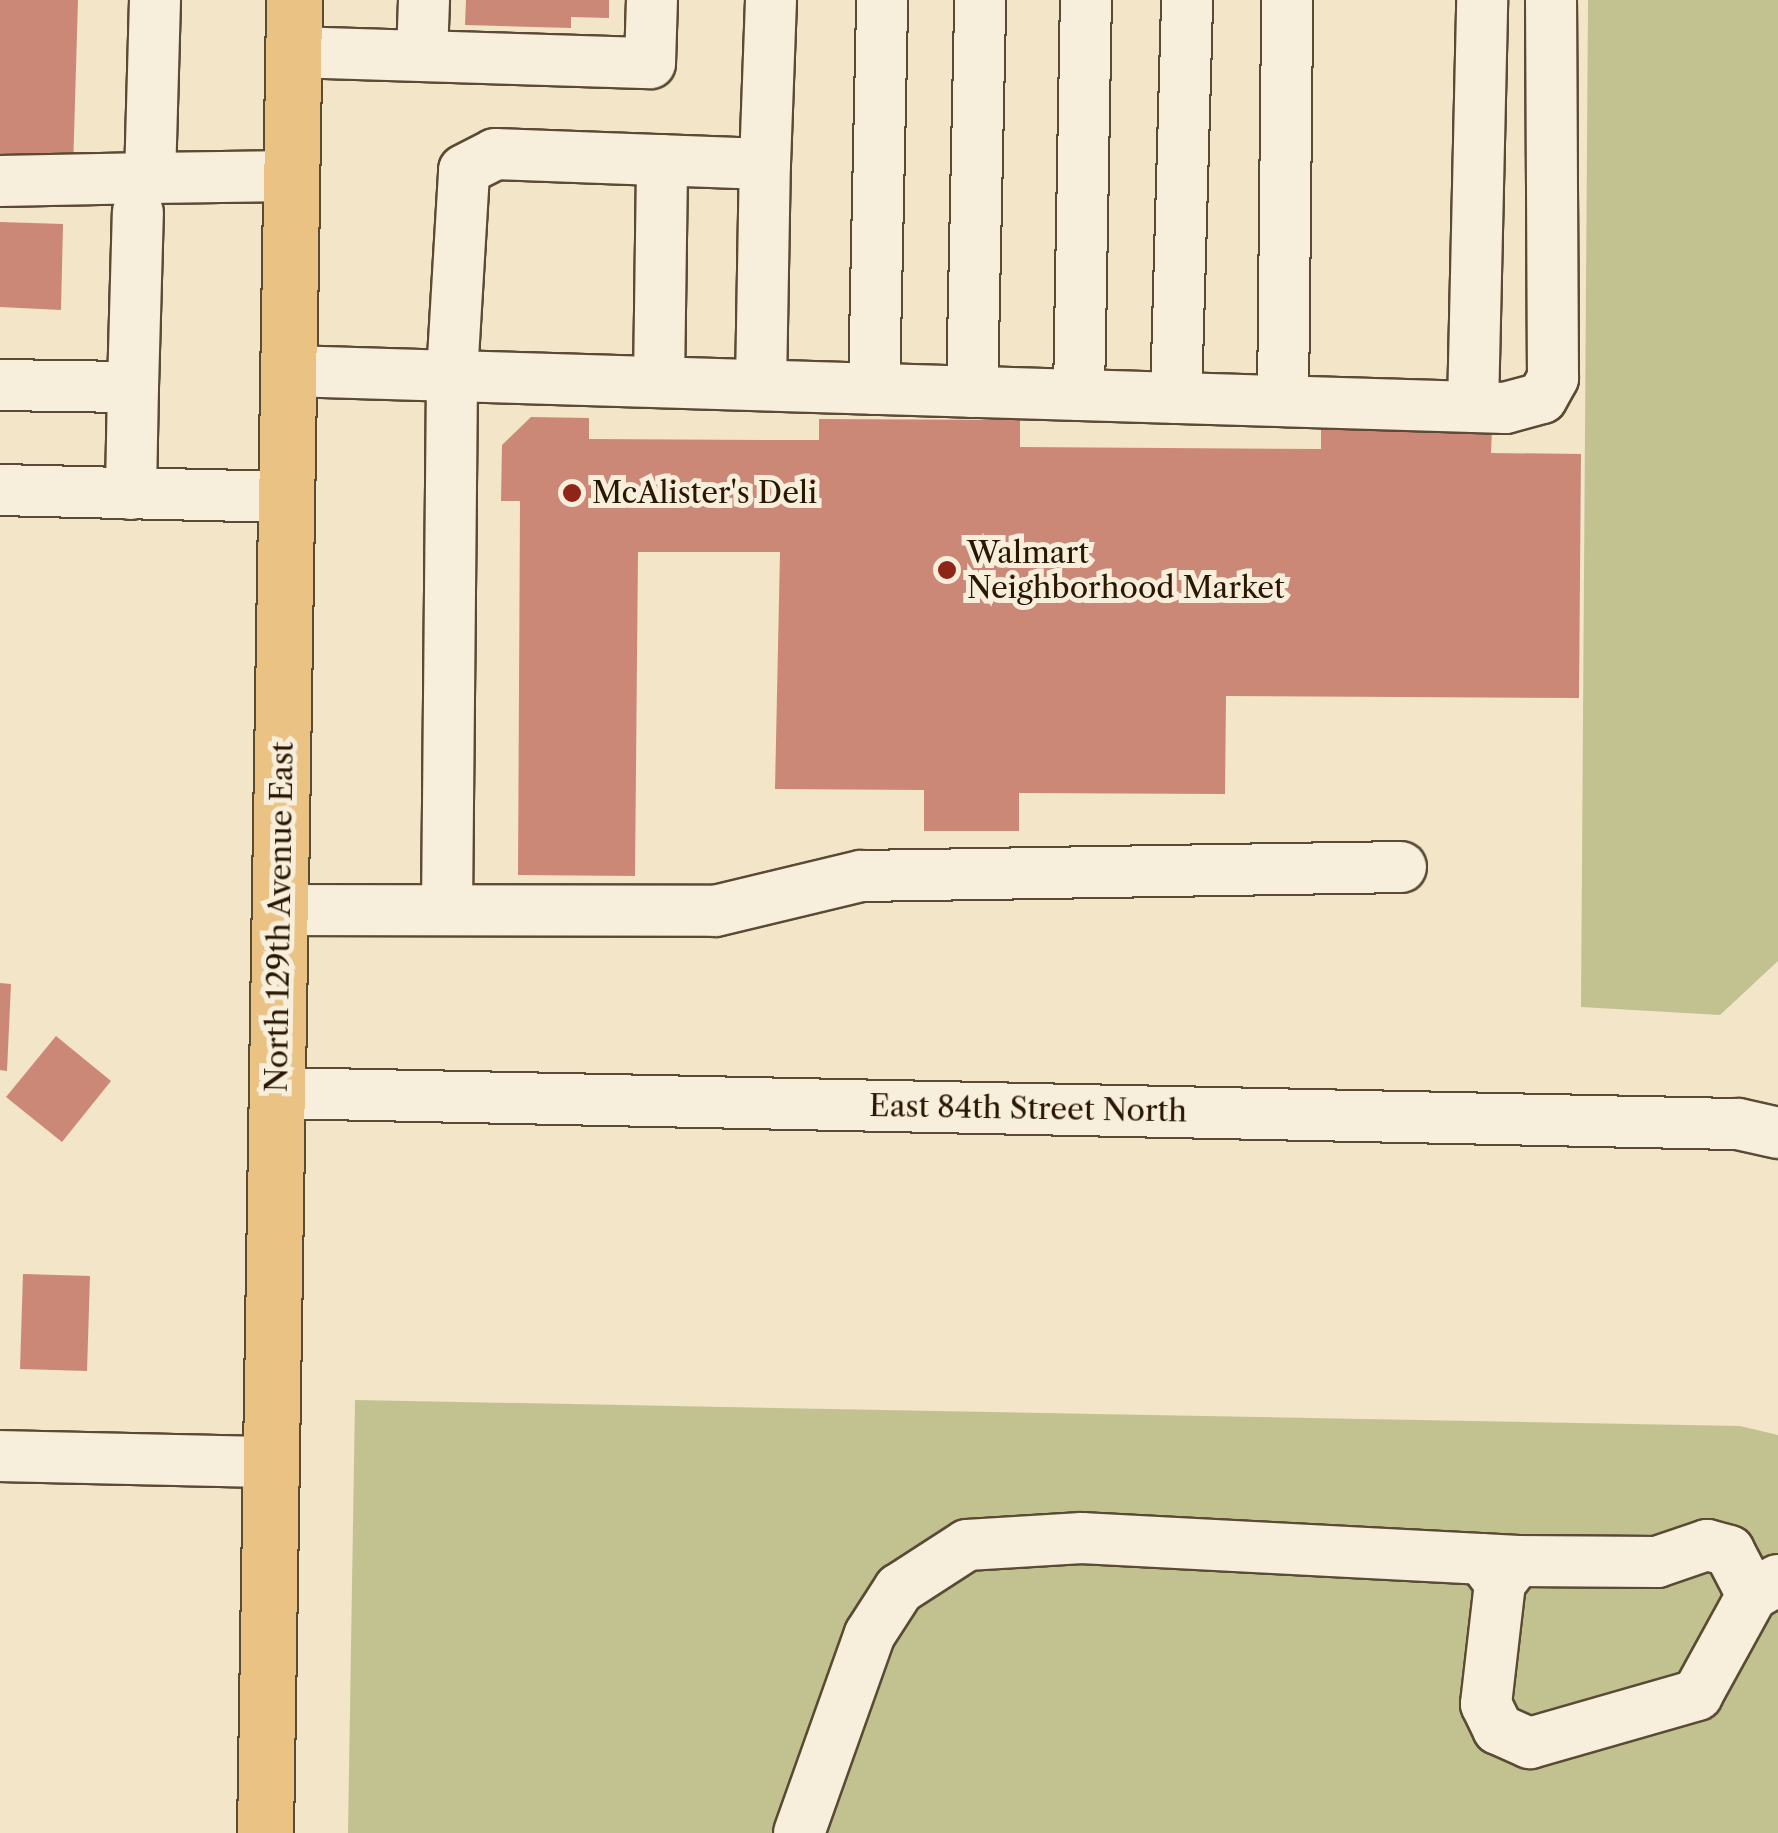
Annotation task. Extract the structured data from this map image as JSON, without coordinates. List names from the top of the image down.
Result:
{
  "streets": {
    "main road": ["North 129th Avenue East"],
    "street": ["East 84th Street North"]
  },
  "crossings": [
    ["North 129th Avenue East", "East 84th Street North"]
  ],
  "places": ["McAlister's Deli", "Walmart Neighborhood Market"]
}
